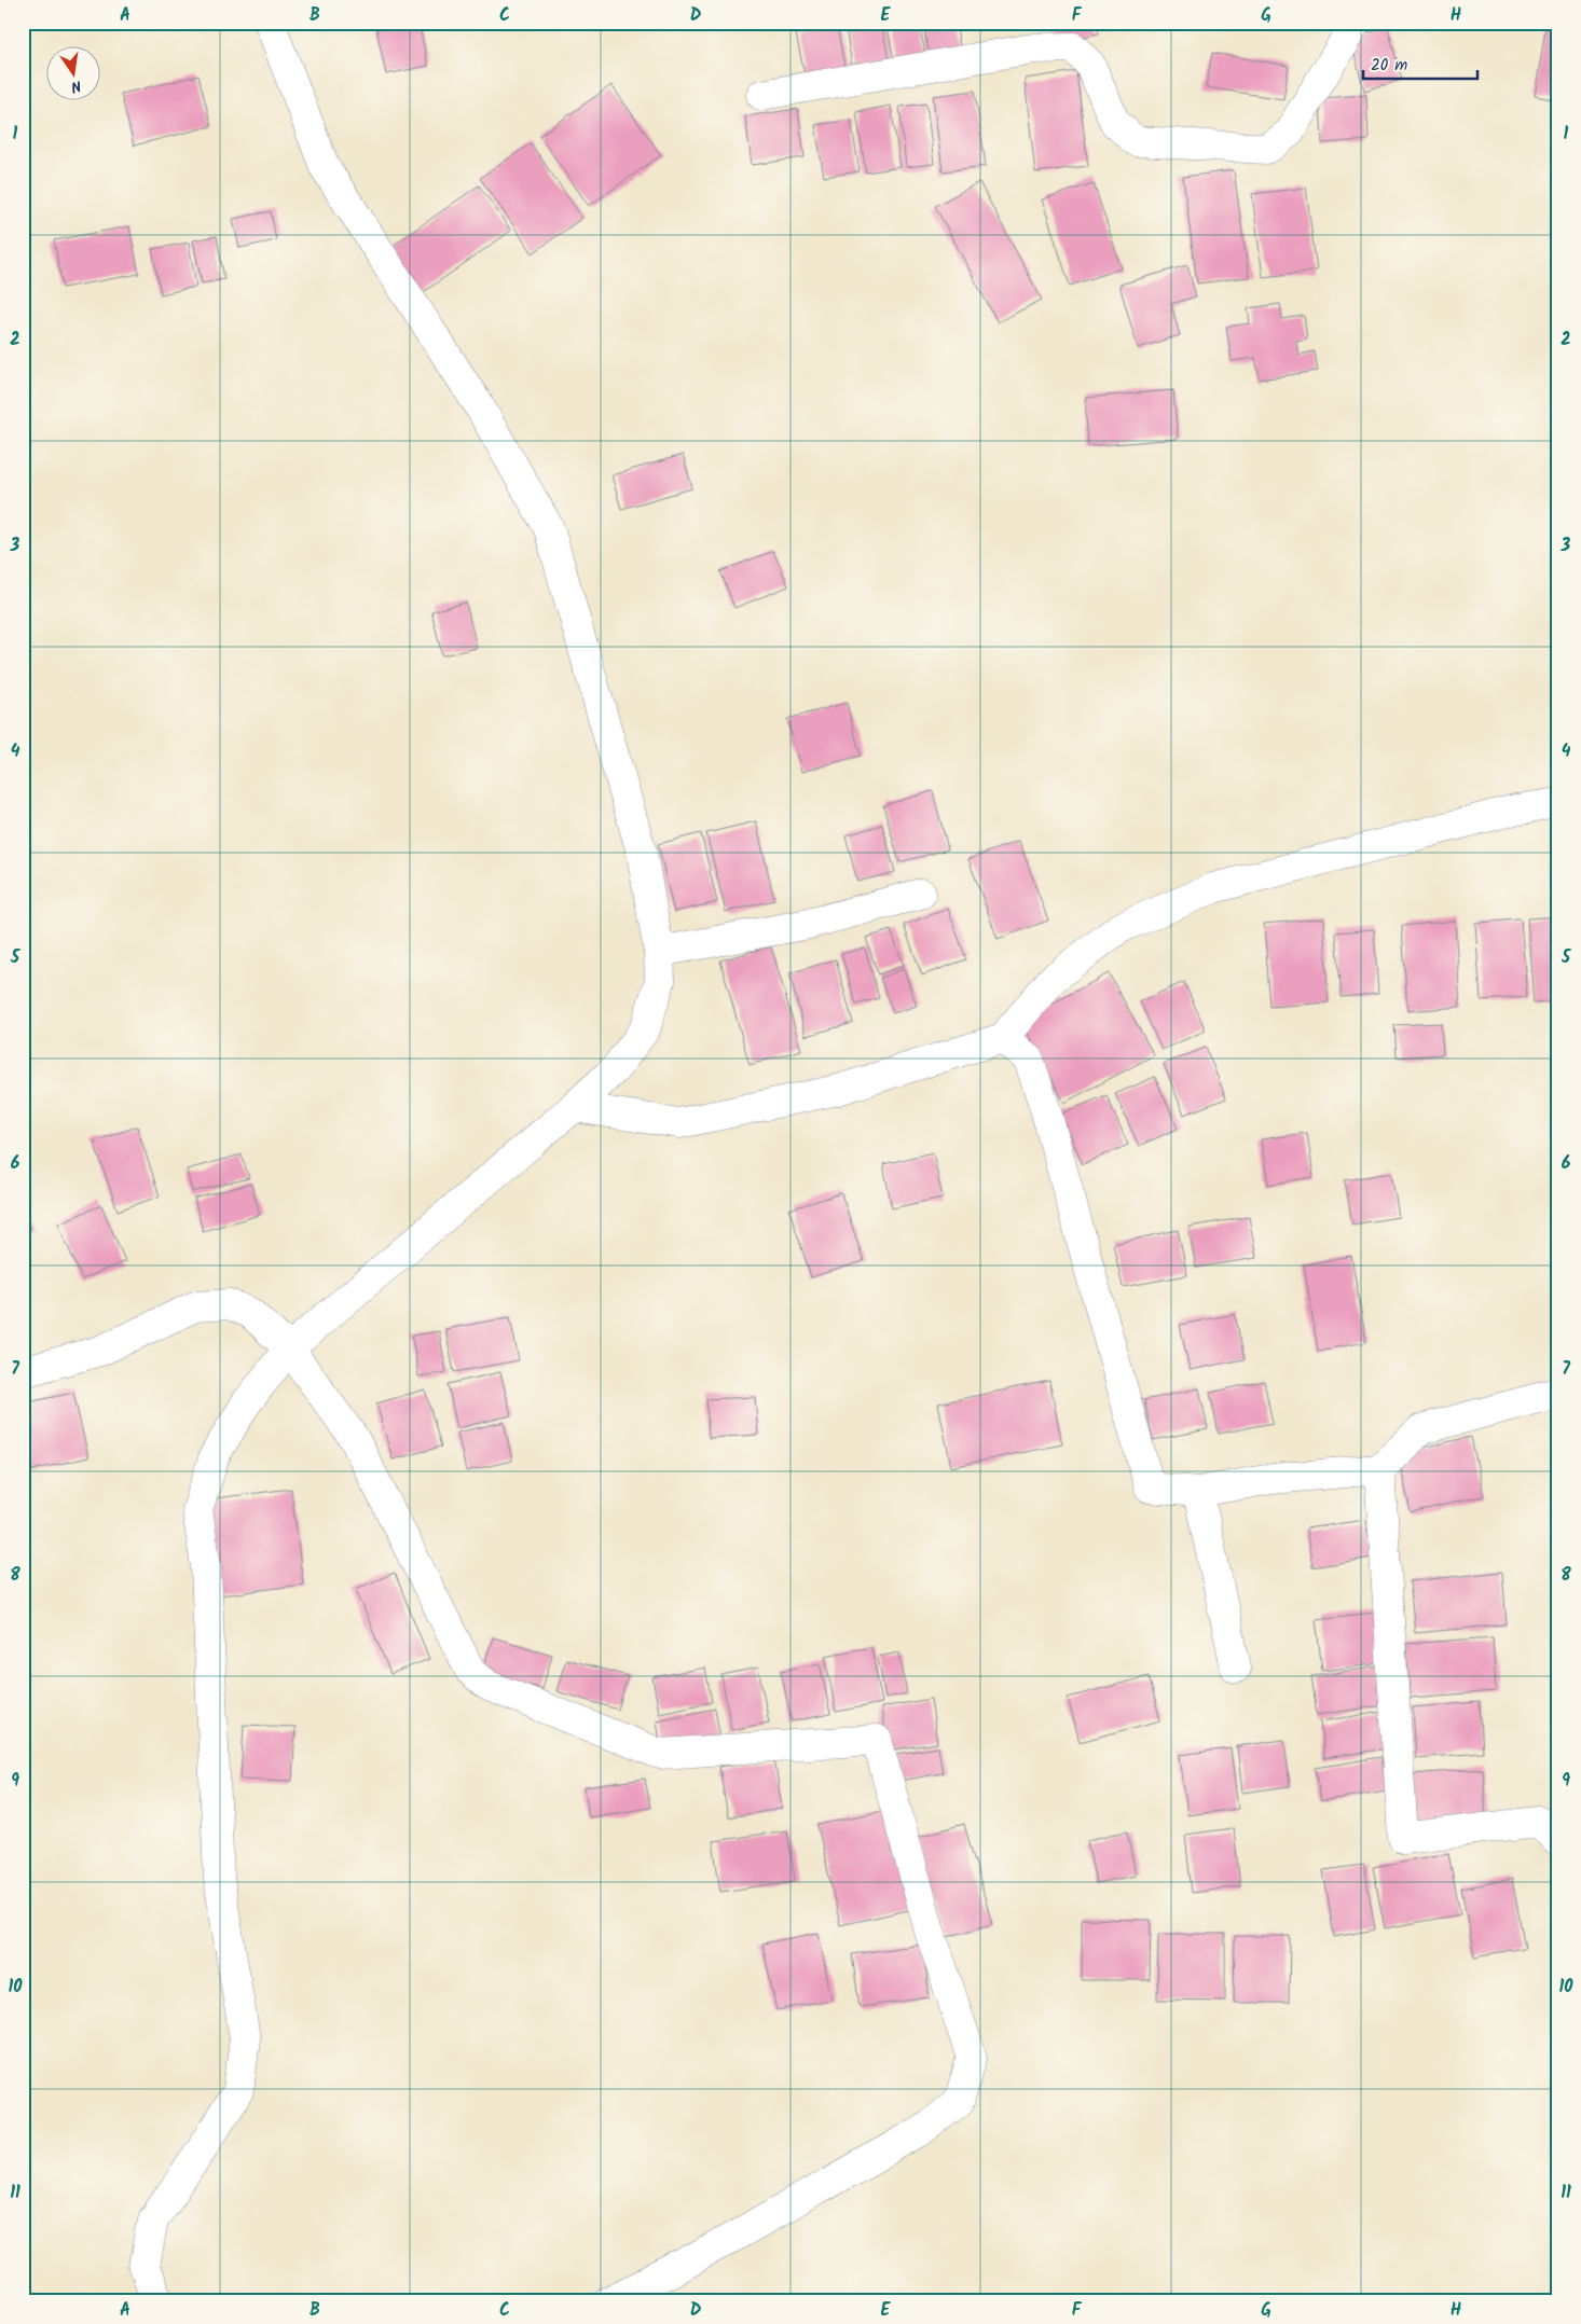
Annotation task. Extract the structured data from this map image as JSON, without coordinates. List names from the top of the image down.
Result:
{
  "scale_bar": "20 m",
  "north": "bottom",
  "grid": {
    "columns": [
      "A",
      "B",
      "C",
      "D",
      "E",
      "F",
      "G",
      "H"
    ],
    "rows": [
      "1",
      "2",
      "3",
      "4",
      "5",
      "6",
      "7",
      "8",
      "9",
      "10",
      "11"
    ]
  }
}
